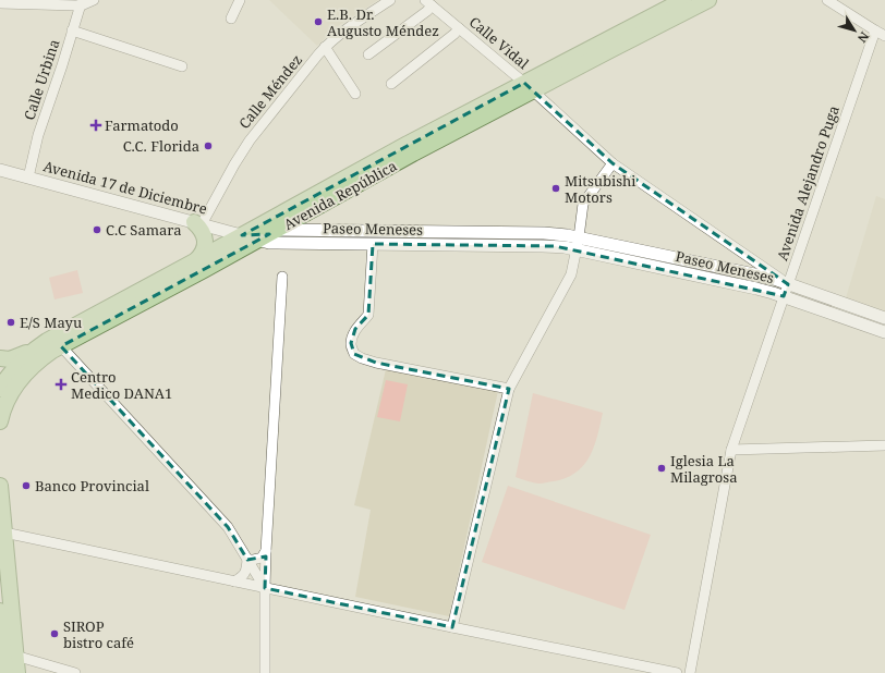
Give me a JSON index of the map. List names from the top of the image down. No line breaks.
{"streets":{"main road":["Avenida República"],"street":["Calle Vidal","Calle Urbina","Calle Méndez","Avenida Alejandro Puga","Avenida 17 de Diciembre","Paseo Meneses"]},"crossings":[["Calle Vidal","Avenida Alejandro Puga"],["Calle Vidal","Avenida República"],["Calle Vidal","Paseo Meneses"],["Calle Urbina","Avenida 17 de Diciembre"],["Calle Méndez","Avenida 17 de Diciembre"],["Avenida Alejandro Puga","Paseo Meneses"],["Avenida 17 de Diciembre","Avenida República"],["Avenida 17 de Diciembre","Paseo Meneses"],["Avenida República","Paseo Meneses"]],"places":{"other":["E.B. Dr. Augusto Méndez","C.C. Florida","Mitsubishi Motors","C.C Samara","E/S Mayu","Iglesia La Milagrosa","Banco Provincial","SIROP bistro café"],"health":["Farmatodo","Centro Medico DANA1"]},"north":"bottom right"}
